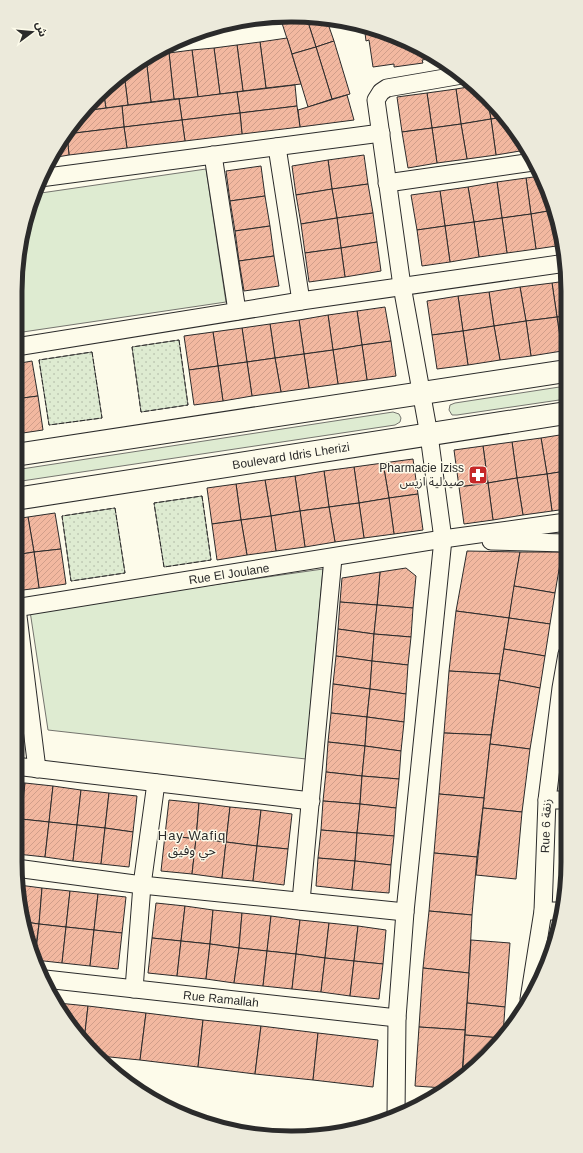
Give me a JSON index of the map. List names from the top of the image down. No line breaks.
{"streets":{"main road":["Boulevard Idris Lherizi"],"street":["Rue El Joulane","Rue 6 زنقة","Rue Ramallah"]},"districts":["Hay Wafiq حي وفيق"],"places":{"pharmacy":["Pharmacie Iziss صيدلية ازيس"]},"north":"right"}
